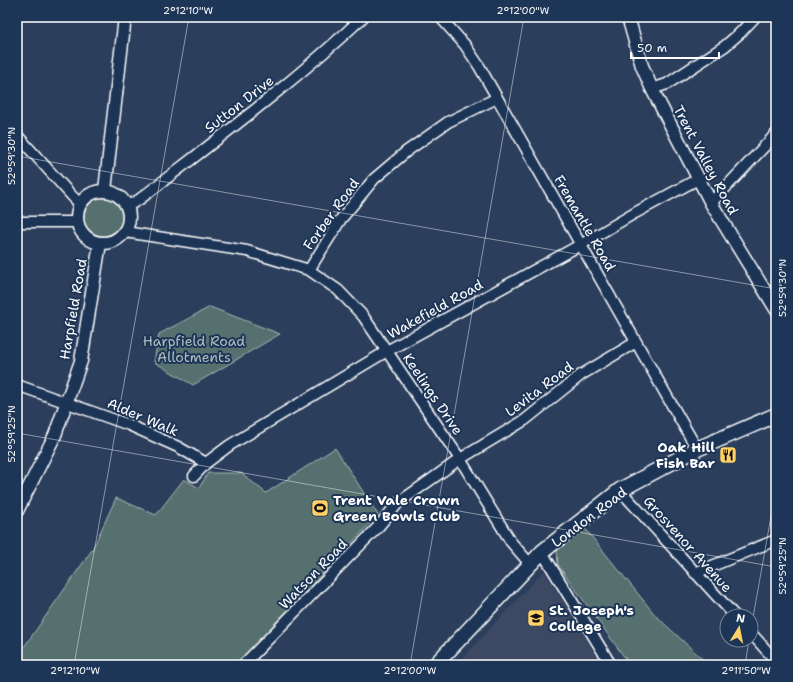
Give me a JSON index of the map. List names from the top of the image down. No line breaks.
{"streets":{"main road":["London Road"],"street":["Sutton Drive","Trent Valley Road","Forber Road","Fremantle Road","Harpfield Road","Wakefield Road","Levita Road","Keelings Drive","Alder Walk","Grosvenor Avenue","Watson Road"]},"crossings":[["Sutton Drive","Harpfield Road"],["Sutton Drive","Keelings Drive"],["Trent Valley Road","Wakefield Road"],["Forber Road","Fremantle Road"],["Forber Road","Keelings Drive"],["Fremantle Road","Wakefield Road"],["Fremantle Road","Levita Road"],["Fremantle Road","London Road"],["Harpfield Road","Keelings Drive"],["Harpfield Road","Alder Walk"],["Wakefield Road","Keelings Drive"],["Wakefield Road","Alder Walk"],["Levita Road","Keelings Drive"],["Levita Road","Watson Road"],["Keelings Drive","London Road"],["Keelings Drive","Watson Road"],["London Road","Grosvenor Avenue"]],"parks":["Harpfield Road Allotments"],"places":{"restaurant":["Oak Hill Fish Bar"],"sports":["Trent Vale Crown Green Bowls Club"],"school or university":["St. Joseph's College"]},"scale_bar":"50 m","north":"top","coordinates":["2°12'10\"W","2°12'00\"W","52°59'30\"N","52°59'25\"N","2°11'50\"W"]}
